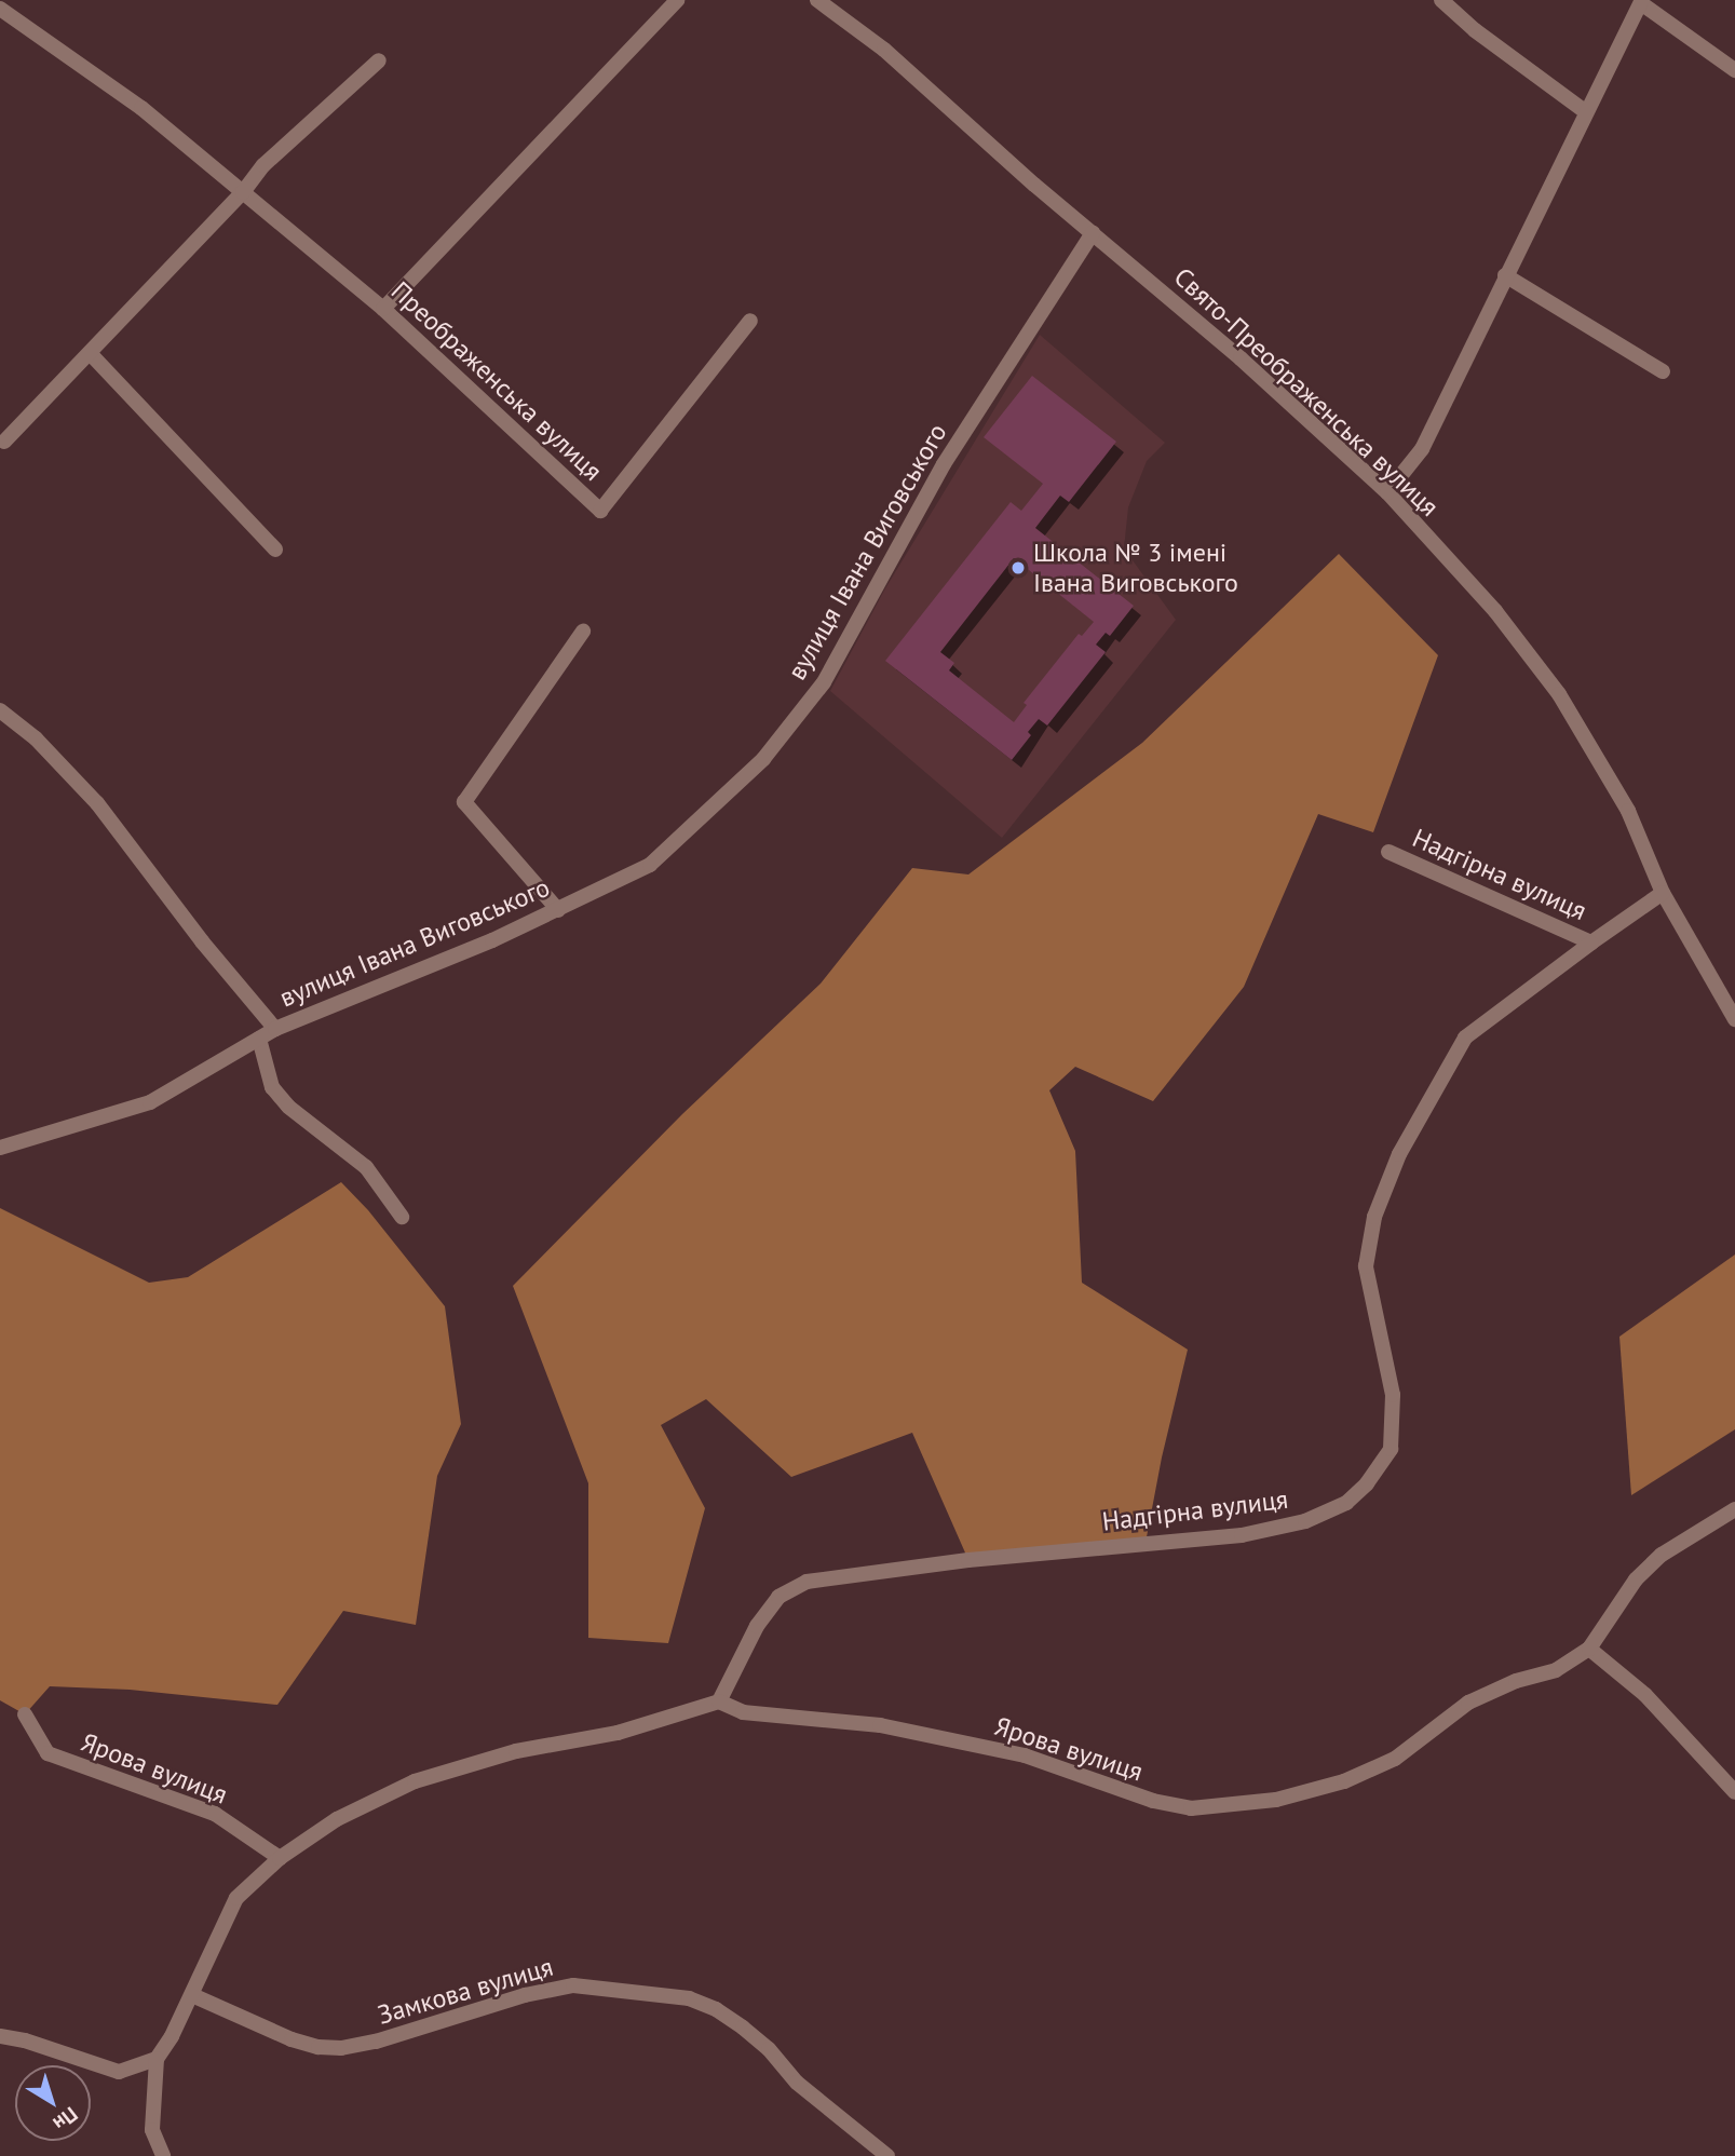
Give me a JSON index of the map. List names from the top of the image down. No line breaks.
{"streets":{"street":["Преображенська вулиця","Свято-Преображенська вулиця","вулиця Івана Виговського","Надгірна вулиця","Ярова вулиця","Замкова вулиця"]},"crossings":[["Свято-Преображенська вулиця","вулиця Івана Виговського"],["Свято-Преображенська вулиця","Надгірна вулиця"],["Надгірна вулиця","Ярова вулиця"]],"places":["Школа № 3 імені Івана Виговського"],"north":"bottom right"}
